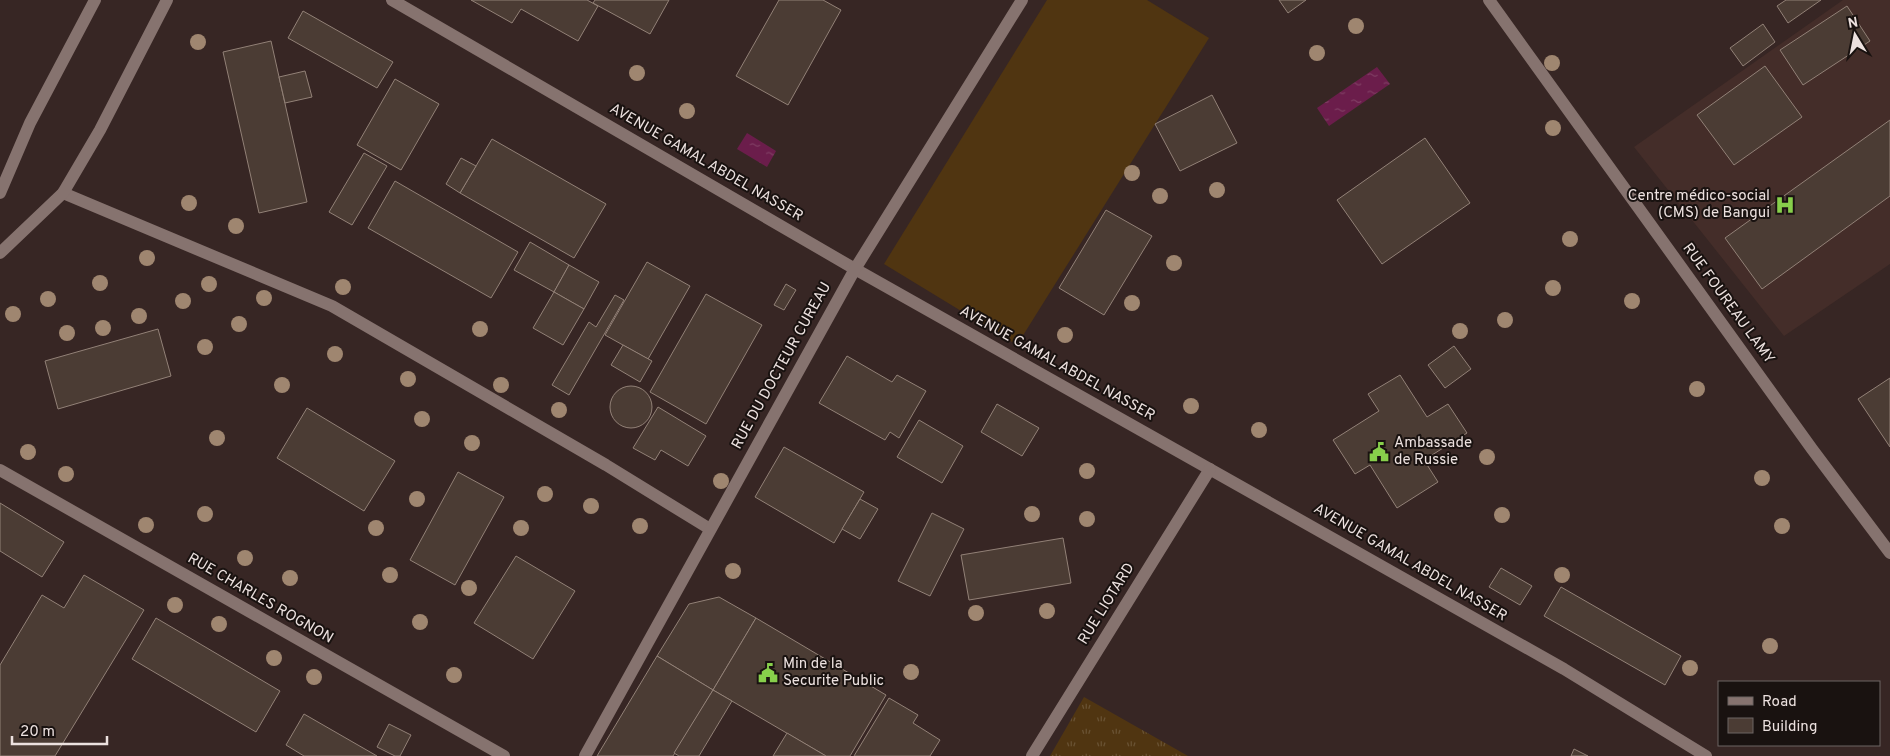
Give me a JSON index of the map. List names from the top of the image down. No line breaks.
{"streets":{"street":["AVENUE GAMAL ABDEL NASSER","RUE FOUREAU LAMY","RUE DU DOCTEUR CUREAU","RUE CHARLES ROGNON","RUE LIOTARD"]},"crossings":[["AVENUE GAMAL ABDEL NASSER","RUE DU DOCTEUR CUREAU"],["AVENUE GAMAL ABDEL NASSER","RUE LIOTARD"]],"places":{"hospital":["Centre médico-social (CMS) de Bangui"],"public building":["Ambassade de Russie","Min de la Securite Public"]},"legend":["Road","Building"],"scale_bar":"20 m","north":"top"}
